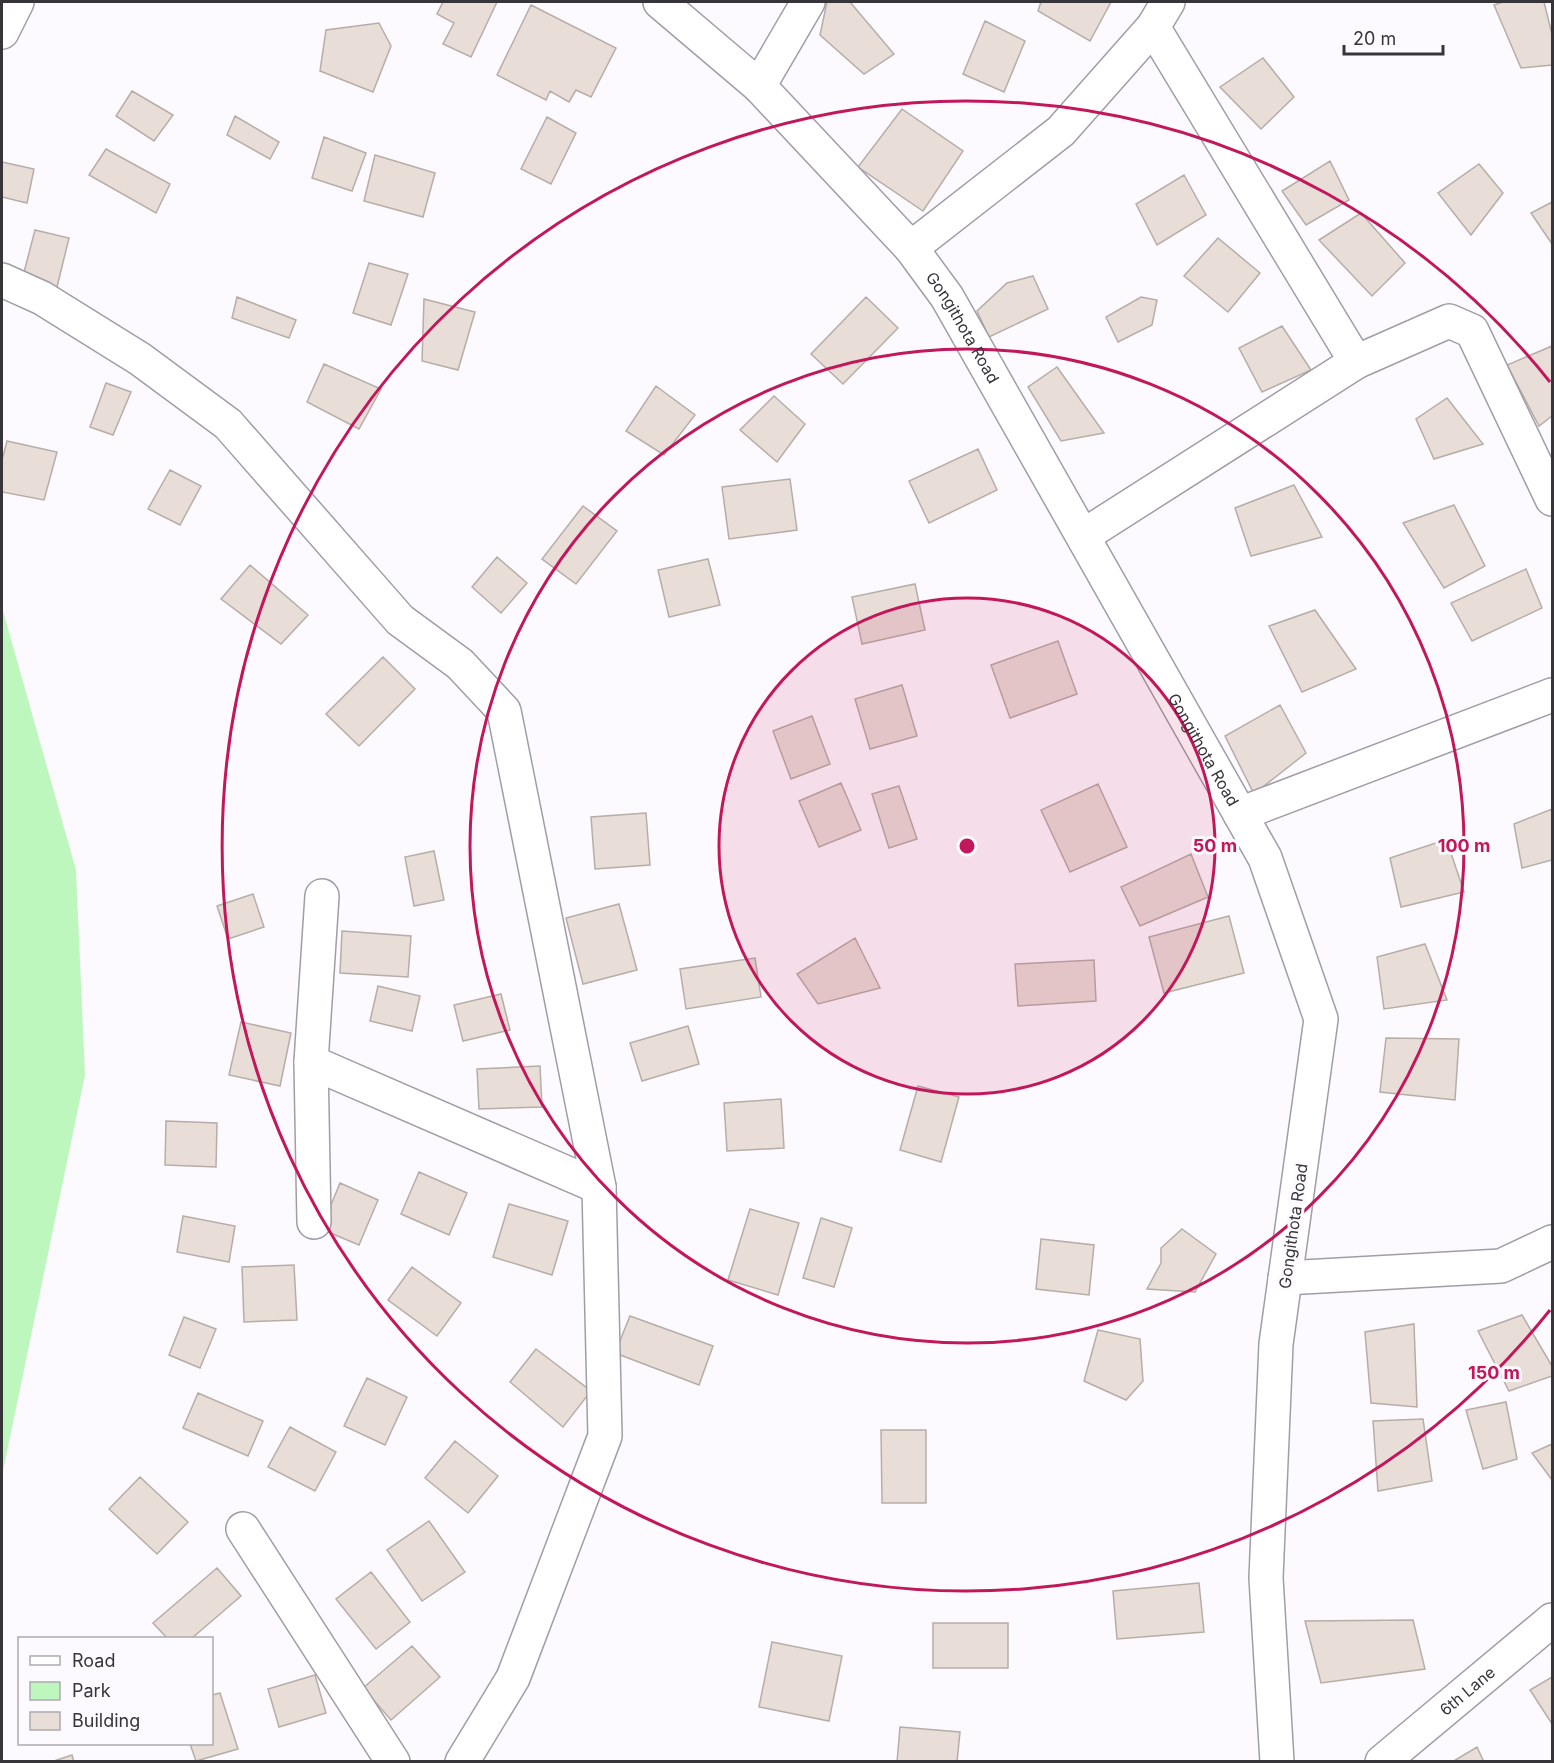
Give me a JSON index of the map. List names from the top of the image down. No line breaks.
{"streets":{"street":["Gongithota Road","6th Lane"]},"legend":["Road","Park","Building"],"scale_bar":"20 m","rings":["50 m","100 m","150 m"]}
